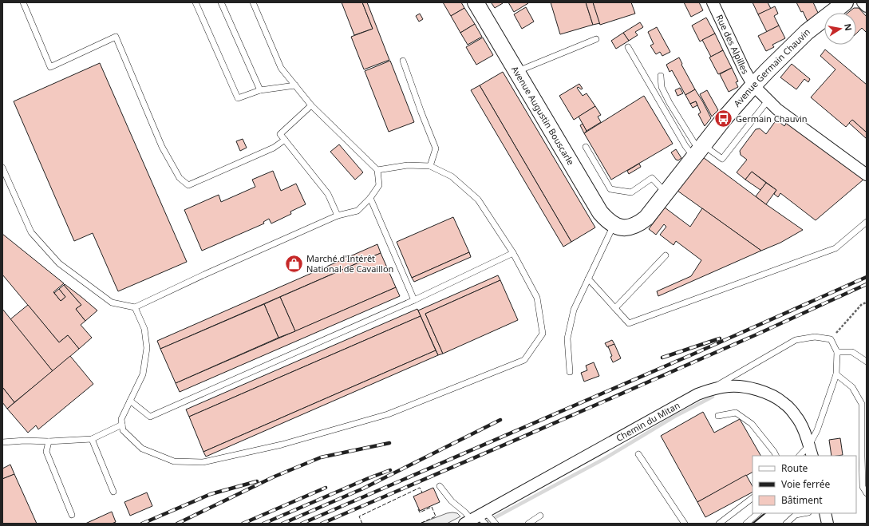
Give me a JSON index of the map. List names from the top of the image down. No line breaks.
{"streets":{"street":["Rue des Alpilles","Avenue Germain Chauvin","Avenue Augustin Bouscarle","Chemin du Mitan"]},"crossings":[["Rue des Alpilles","Avenue Germain Chauvin"],["Avenue Germain Chauvin","Avenue Augustin Bouscarle"]],"places":{"bus stop":["Germain Chauvin"],"shop":["Marché d'Intérêt National de Cavaillon"]},"legend":["Route","Voie ferrée","Bâtiment"],"north":"right"}
